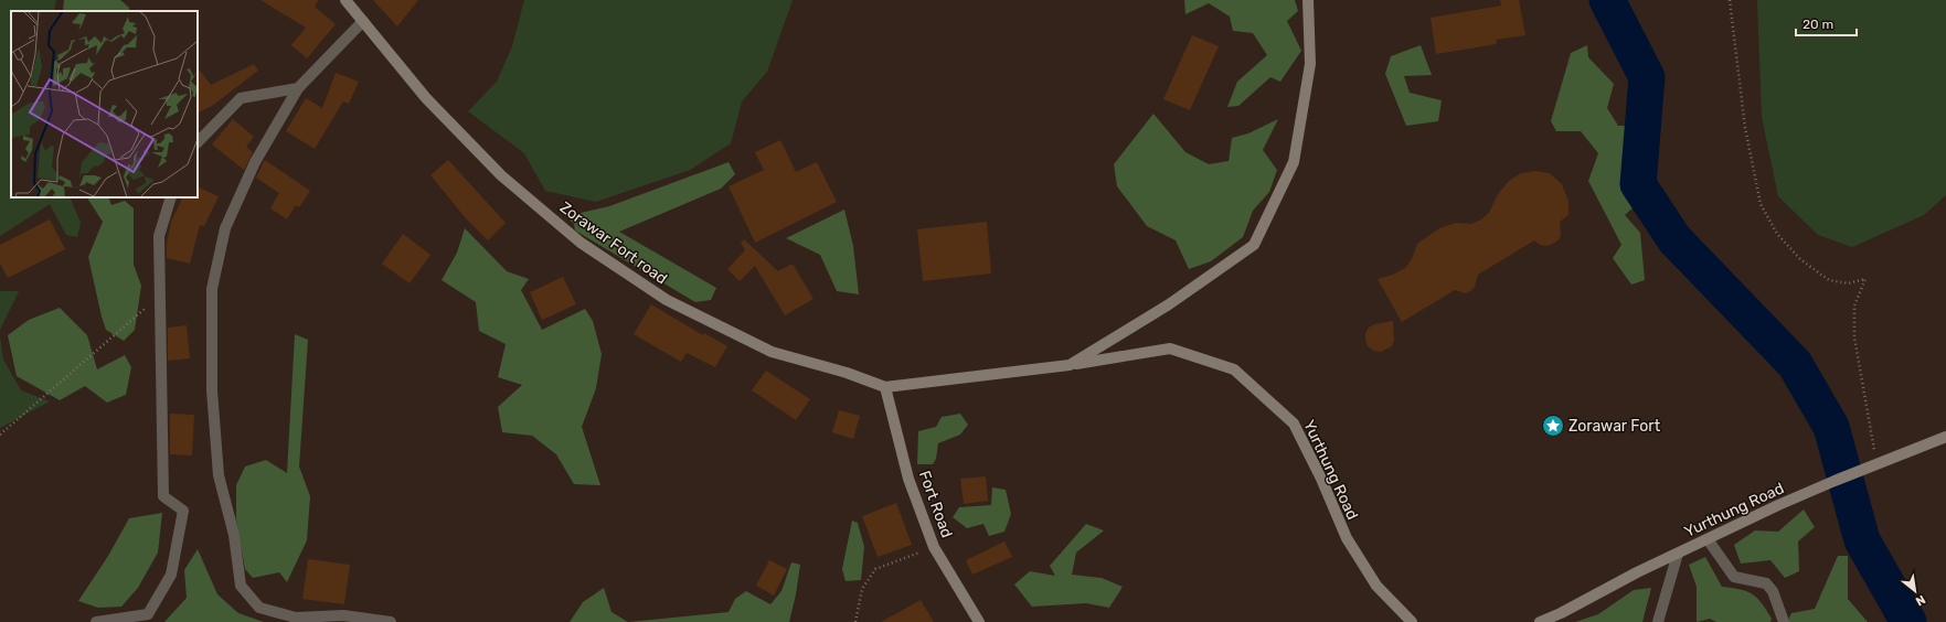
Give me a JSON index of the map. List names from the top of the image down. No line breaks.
{"streets":{"street":["Zorawar Fort road","Yurthung Road","Fort Road"]},"crossings":[["Zorawar Fort road","Yurthung Road"],["Zorawar Fort road","Fort Road"],["Yurthung Road","Fort Road"]],"places":{"place":["Zorawar Fort"]},"scale_bar":"20 m","north":"bottom right"}
